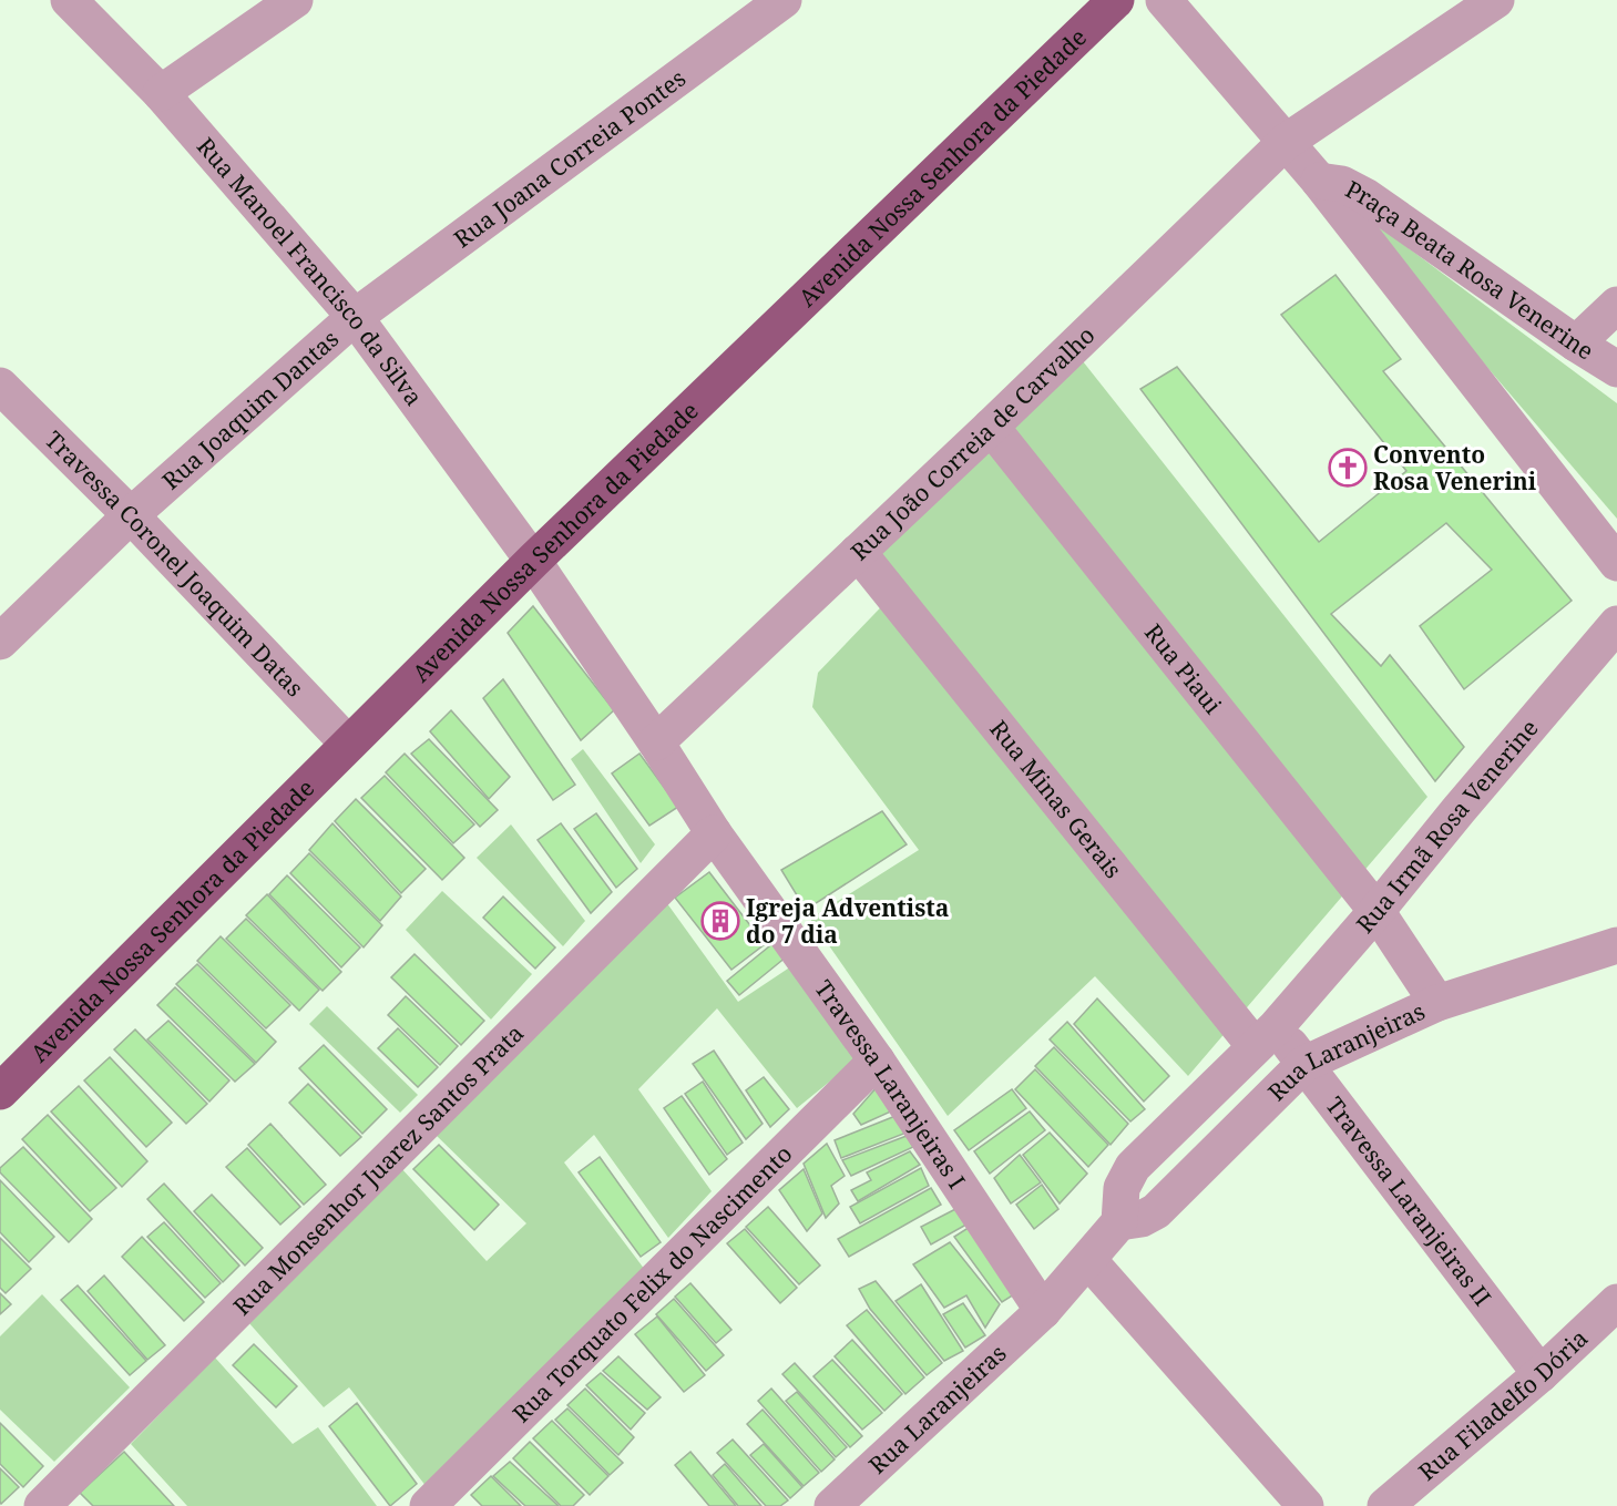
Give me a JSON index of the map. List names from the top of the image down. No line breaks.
{"streets":{"main road":["Avenida Nossa Senhora da Piedade"],"street":["Rua Joana Correia Pontes","Praça Beata Rosa Venerine","Rua Manoel Francisco da Silva","Rua Joaquim Dantas","Rua João Correia de Carvalho","Travessa Coronel Joaquim Datas","Rua Piaui","Rua Minas Gerais","Rua Irmã Rosa Venerine","Rua Laranjeiras","Travessa Laranjeiras I","Rua Monsenhor Juarez Santos Prata","Travessa Laranjeiras II","Rua Torquato Felix do Nascimento","Rua Filadelfo Dória"]},"crossings":[["Rua Joana Correia Pontes","Rua Manoel Francisco da Silva"],["Rua Joana Correia Pontes","Rua Joaquim Dantas"],["Avenida Nossa Senhora da Piedade","Rua Manoel Francisco da Silva"],["Avenida Nossa Senhora da Piedade","Travessa Coronel Joaquim Datas"],["Avenida Nossa Senhora da Piedade","Travessa Laranjeiras I"],["Praça Beata Rosa Venerine","Rua João Correia de Carvalho"],["Rua Manoel Francisco da Silva","Rua Joaquim Dantas"],["Rua Manoel Francisco da Silva","Travessa Laranjeiras I"],["Rua Joaquim Dantas","Travessa Coronel Joaquim Datas"],["Rua João Correia de Carvalho","Rua Piaui"],["Rua João Correia de Carvalho","Rua Minas Gerais"],["Rua João Correia de Carvalho","Travessa Laranjeiras I"],["Rua Piaui","Rua Irmã Rosa Venerine"],["Rua Piaui","Rua Laranjeiras"],["Rua Minas Gerais","Rua Irmã Rosa Venerine"],["Rua Minas Gerais","Travessa Laranjeiras II"],["Rua Irmã Rosa Venerine","Travessa Laranjeiras II"],["Rua Laranjeiras","Travessa Laranjeiras I"],["Rua Laranjeiras","Travessa Laranjeiras II"],["Travessa Laranjeiras I","Rua Monsenhor Juarez Santos Prata"],["Travessa Laranjeiras I","Rua Torquato Felix do Nascimento"],["Travessa Laranjeiras II","Rua Filadelfo Dória"]],"places":{"church":["Convento Rosa Venerini"],"building":["Igreja Adventista do 7 dia"]}}
